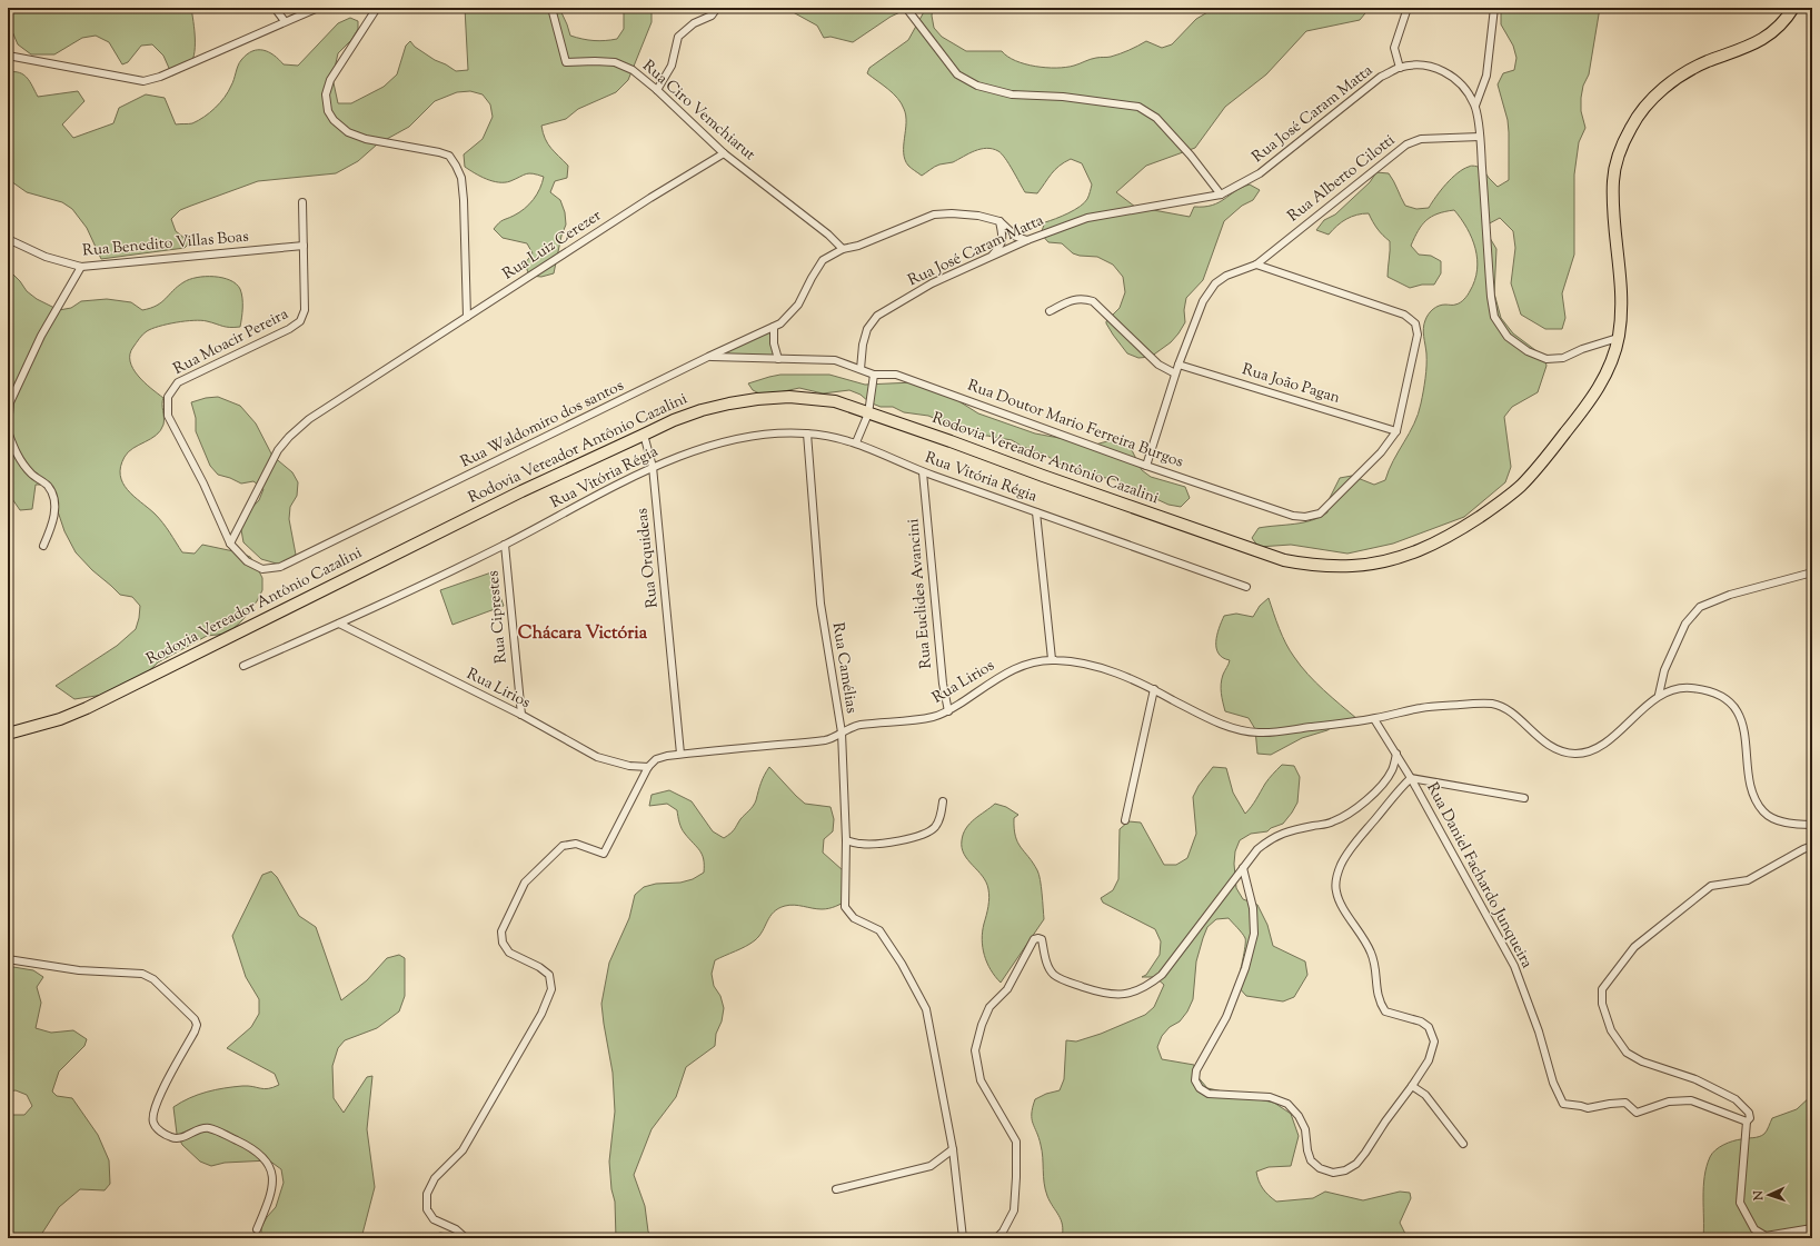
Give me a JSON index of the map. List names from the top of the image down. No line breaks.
{"streets":{"main road":["Rodovia Vereador Antônio Cazalini"],"street":["Rua Ciro Vemchiarut","Rua José Caram Matta","Rua Alberto Cilotti","Rua Benedito Villas Boas","Rua Luiz Cerezer","Rua Moacir Pereira","Rua João Pagan","Rua Waldomiro dos santos","Rua Doutor Mario Ferreira Burgos","Rua Vitória Régia","Rua Orquideas","Rua Euclides Avancini","Rua Ciprestes","Rua Camélias","Rua Lirios","Rua Daniel Fachardo Junqueira"]},"crossings":[["Rua Ciro Vemchiarut","Rua Luiz Cerezer"],["Rua Ciro Vemchiarut","Rua Waldomiro dos santos"],["Rua José Caram Matta","Rua Alberto Cilotti"],["Rua José Caram Matta","Rua Doutor Mario Ferreira Burgos"],["Rua José Caram Matta","Rodovia Vereador Antônio Cazalini"],["Rua Alberto Cilotti","Rua João Pagan"],["Rua Alberto Cilotti","Rua Doutor Mario Ferreira Burgos"],["Rua Benedito Villas Boas","Rua Moacir Pereira"],["Rua Luiz Cerezer","Rua Moacir Pereira"],["Rua Luiz Cerezer","Rua Waldomiro dos santos"],["Rua Moacir Pereira","Rua Waldomiro dos santos"],["Rua João Pagan","Rua Doutor Mario Ferreira Burgos"],["Rua Waldomiro dos santos","Rua Doutor Mario Ferreira Burgos"],["Rodovia Vereador Antônio Cazalini","Rua Orquideas"],["Rua Vitória Régia","Rua Orquideas"],["Rua Vitória Régia","Rua Euclides Avancini"],["Rua Vitória Régia","Rua Ciprestes"],["Rua Vitória Régia","Rua Camélias"],["Rua Vitória Régia","Rua Lirios"],["Rua Orquideas","Rua Lirios"],["Rua Euclides Avancini","Rua Lirios"],["Rua Ciprestes","Rua Lirios"],["Rua Camélias","Rua Lirios"],["Rua Lirios","Rua Daniel Fachardo Junqueira"]],"districts":["Chácara Victória"],"north":"left"}
